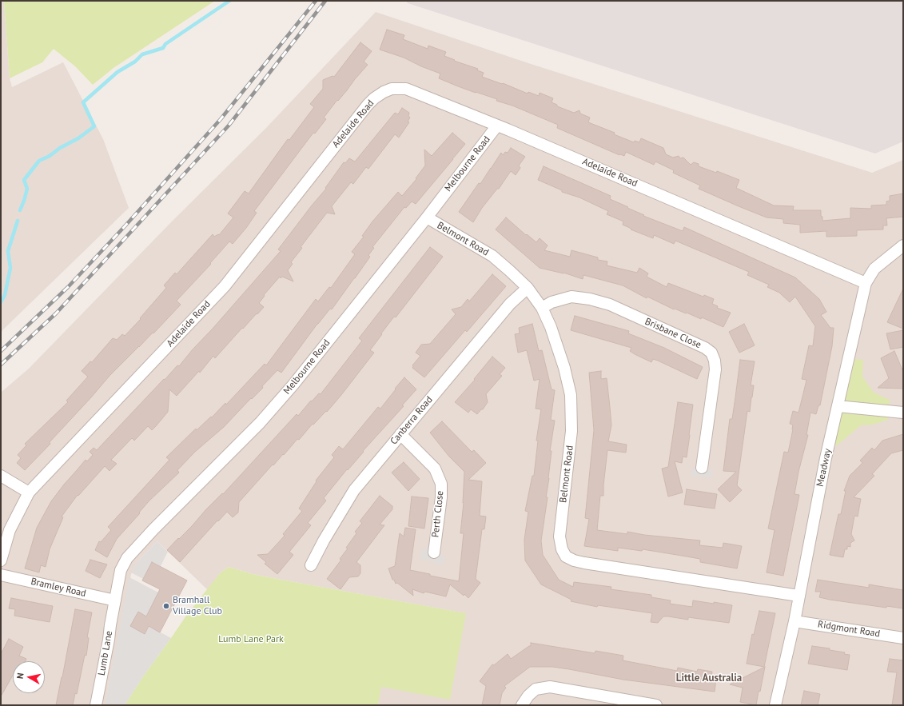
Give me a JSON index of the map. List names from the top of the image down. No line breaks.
{"streets":{"street":["Adelaide Road","Melbourne Road","Belmont Road","Brisbane Close","Canberra Road","Meadway","Perth Close","Bramley Road","Ridgmont Road","Lumb Lane"]},"crossings":[["Adelaide Road","Melbourne Road"],["Adelaide Road","Meadway"],["Melbourne Road","Belmont Road"],["Melbourne Road","Bramley Road"],["Melbourne Road","Lumb Lane"],["Belmont Road","Brisbane Close"],["Belmont Road","Canberra Road"],["Belmont Road","Meadway"],["Canberra Road","Perth Close"],["Meadway","Ridgmont Road"],["Bramley Road","Lumb Lane"]],"districts":["Little Australia"],"parks":["Lumb Lane Park"],"places":["Bramhall Village Club"],"north":"left"}
